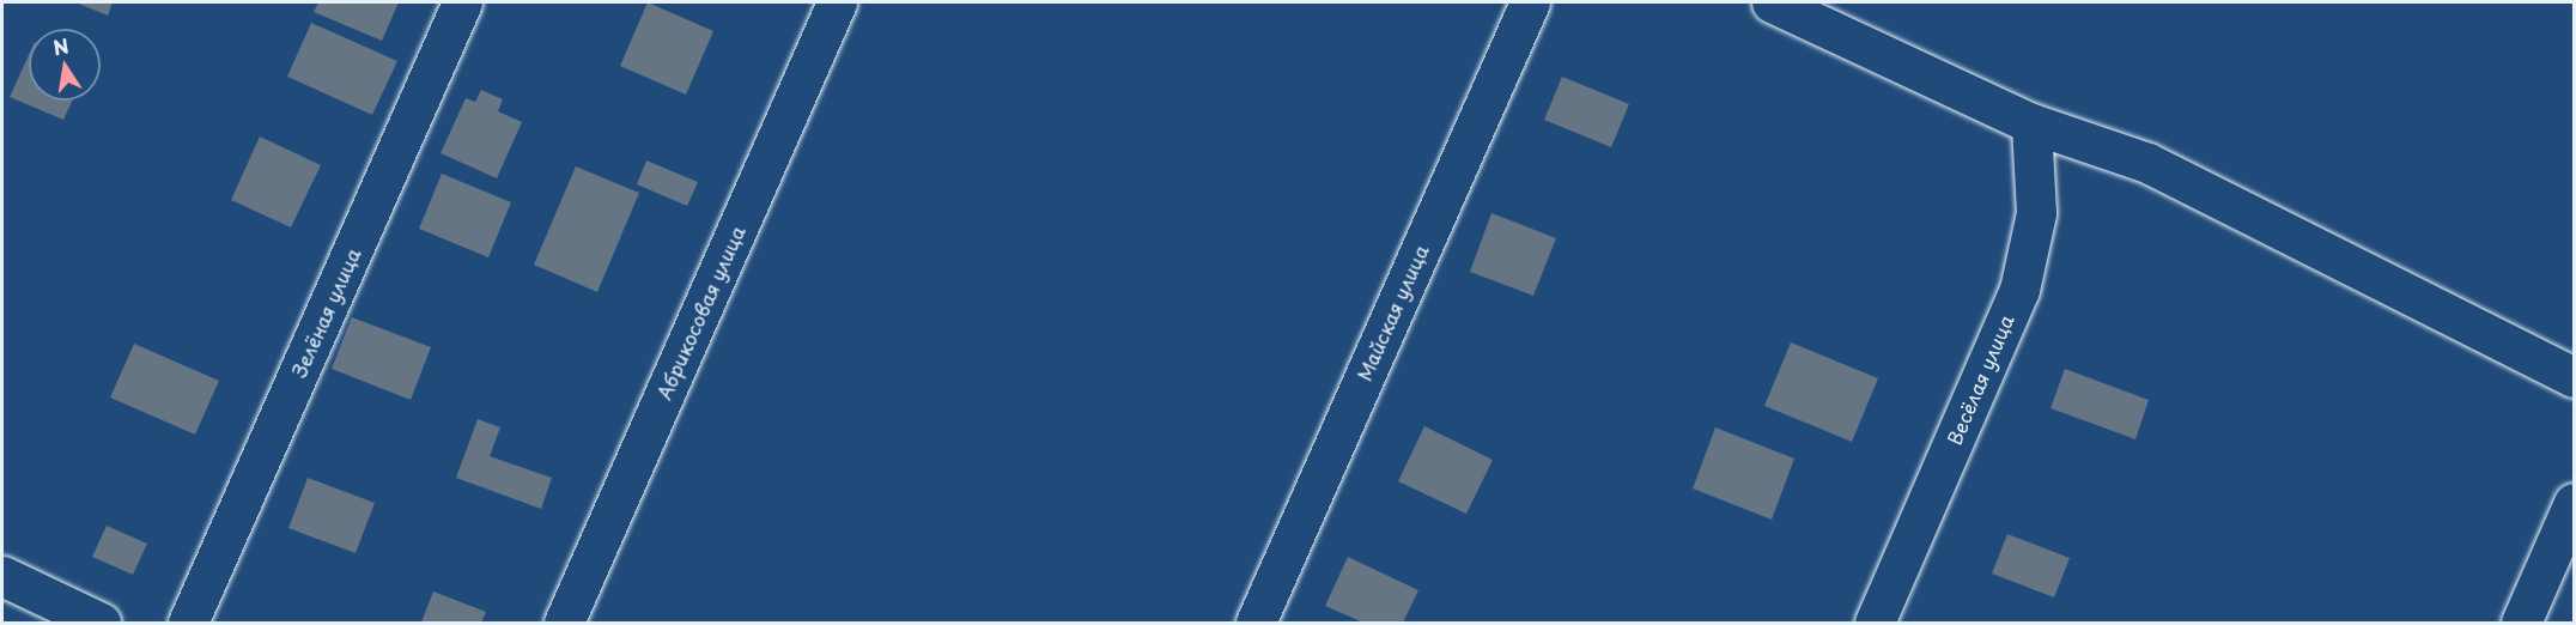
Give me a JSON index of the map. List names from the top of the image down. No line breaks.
{"streets":{"street":["Зелёная улица","Абрикосовая улица","Майская улица","Весёлая улица"]},"north":"top"}
